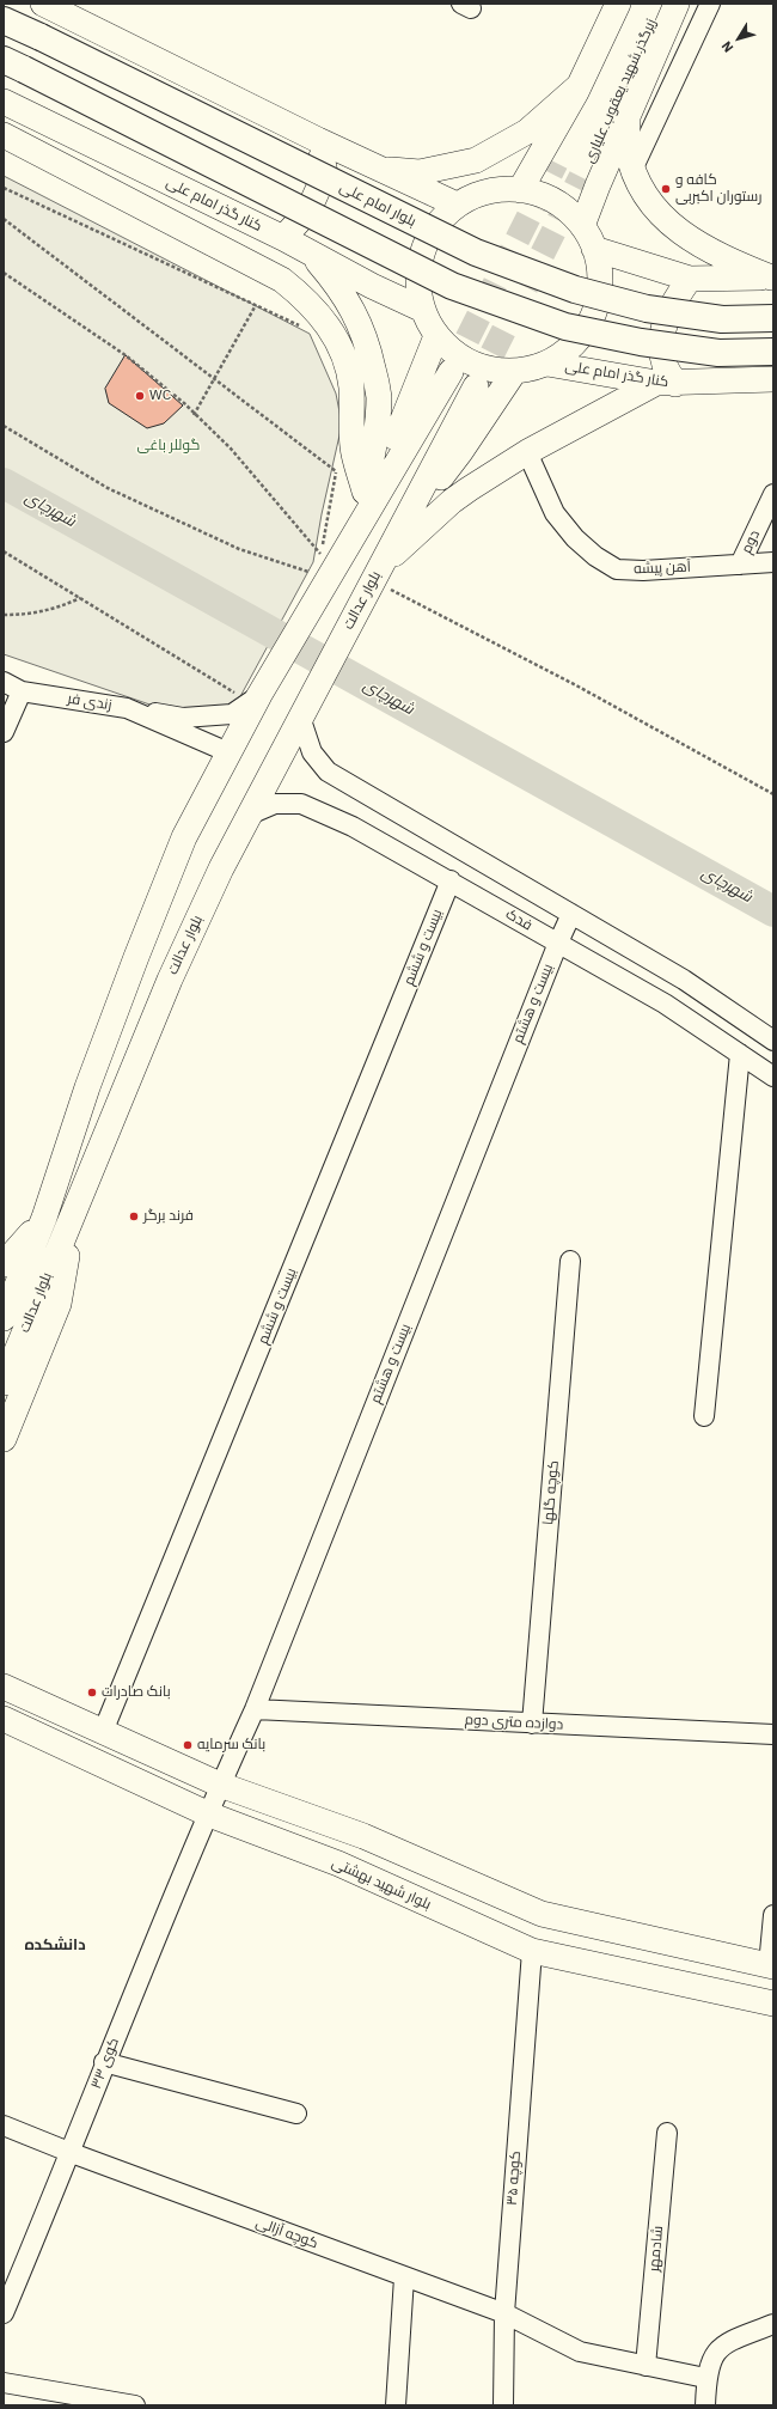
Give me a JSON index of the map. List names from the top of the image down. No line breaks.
{"streets":{"highway":["بلوار امام علی"],"main road":["زیرگذر شهید یعقوب علیاری","کنار گذر امام علی","بلوار عدالت","بلوار شهید بهشتی"],"street":["دوم","آهن پیشه","زندی فر","فدک","بیست و ششم","بیست و هشتم","کوچه گلها","دوازده متری دوم","کوی ۳۳","کوچه ۳۵","کوچه آزالی","شادمهر"]},"crossings":[["دوم","آهن پیشه"],["بلوار عدالت","زندی فر"],["بلوار عدالت","فدک"],["فدک","بیست و ششم"],["فدک","بیست و هشتم"],["بیست و هشتم","دوازده متری دوم"],["بیست و هشتم","کوی ۳۳"],["کوچه گلها","دوازده متری دوم"],["بلوار شهید بهشتی","کوی ۳۳"],["بلوار شهید بهشتی","کوچه ۳۵"],["کوی ۳۳","کوچه آزالی"],["کوچه ۳۵","کوچه آزالی"],["کوچه آزالی","شادمهر"]],"districts":["دانشکده"],"water":["شهرچای"],"parks":["گوللر باغی"],"places":["کافه و رستوران اکبربی","WC","فرند برگر","بانک صادرات","بانک سرمایه"],"north":"bottom left"}
